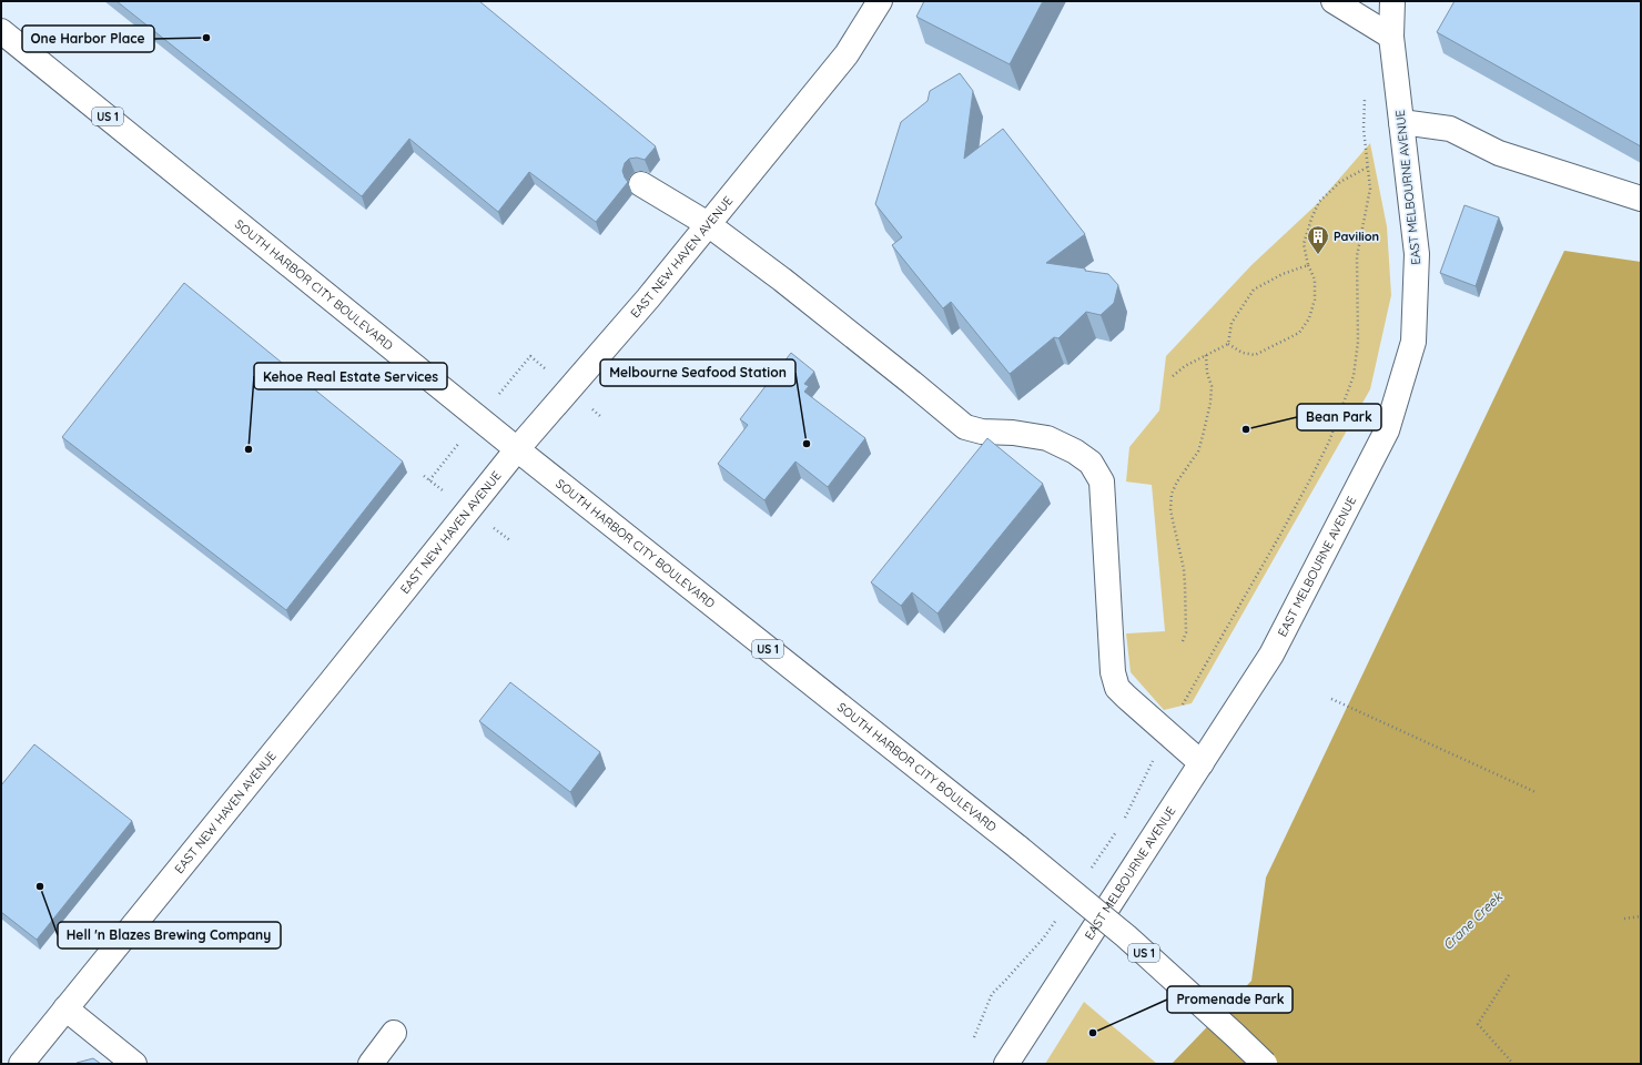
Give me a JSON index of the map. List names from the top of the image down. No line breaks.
{"streets":{"street":["US 1","EAST MELBOURNE AVENUE","EAST NEW HAVEN AVENUE","SOUTH HARBOR CITY BOULEVARD"]},"crossings":[["EAST NEW HAVEN AVENUE","SOUTH HARBOR CITY BOULEVARD"]],"water":["Crane Creek"],"places":{"other":["One Harbor Place","Bean Park","Melbourne Seafood Station","Kehoe Real Estate Services","Hell 'n Blazes Brewing Company","Promenade Park"],"building":["Pavilion"]}}
